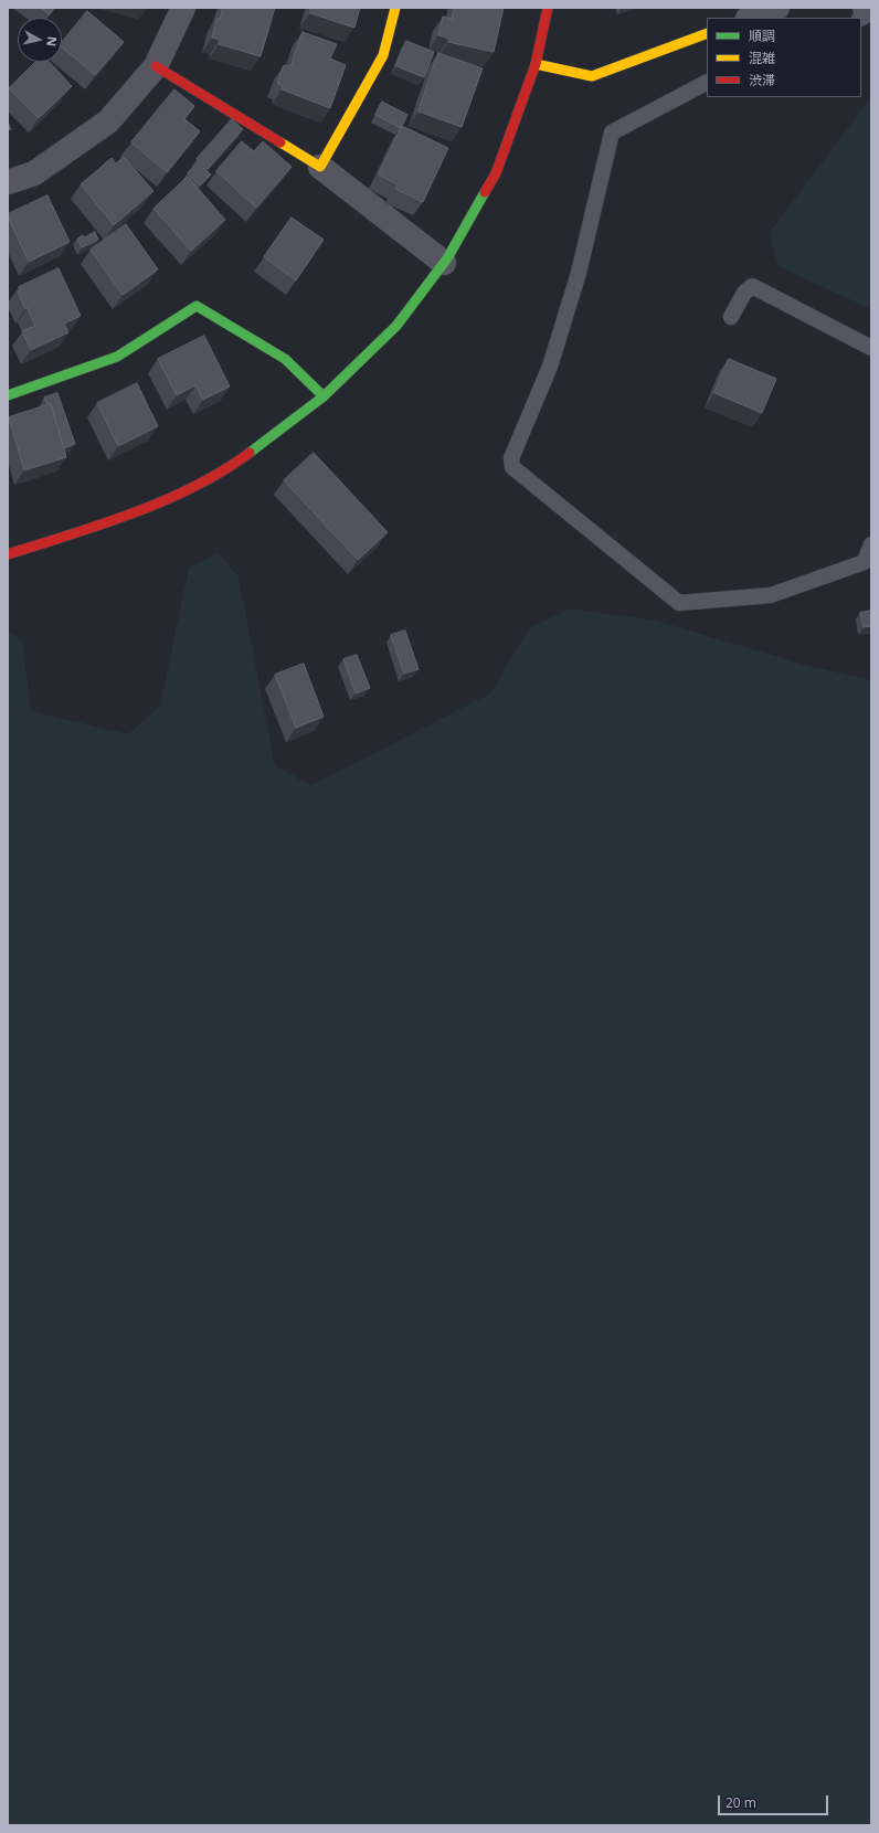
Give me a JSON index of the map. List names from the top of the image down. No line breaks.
{"legend":["順調","混雑","渋滞"],"scale_bar":"20 m","north":"right"}
